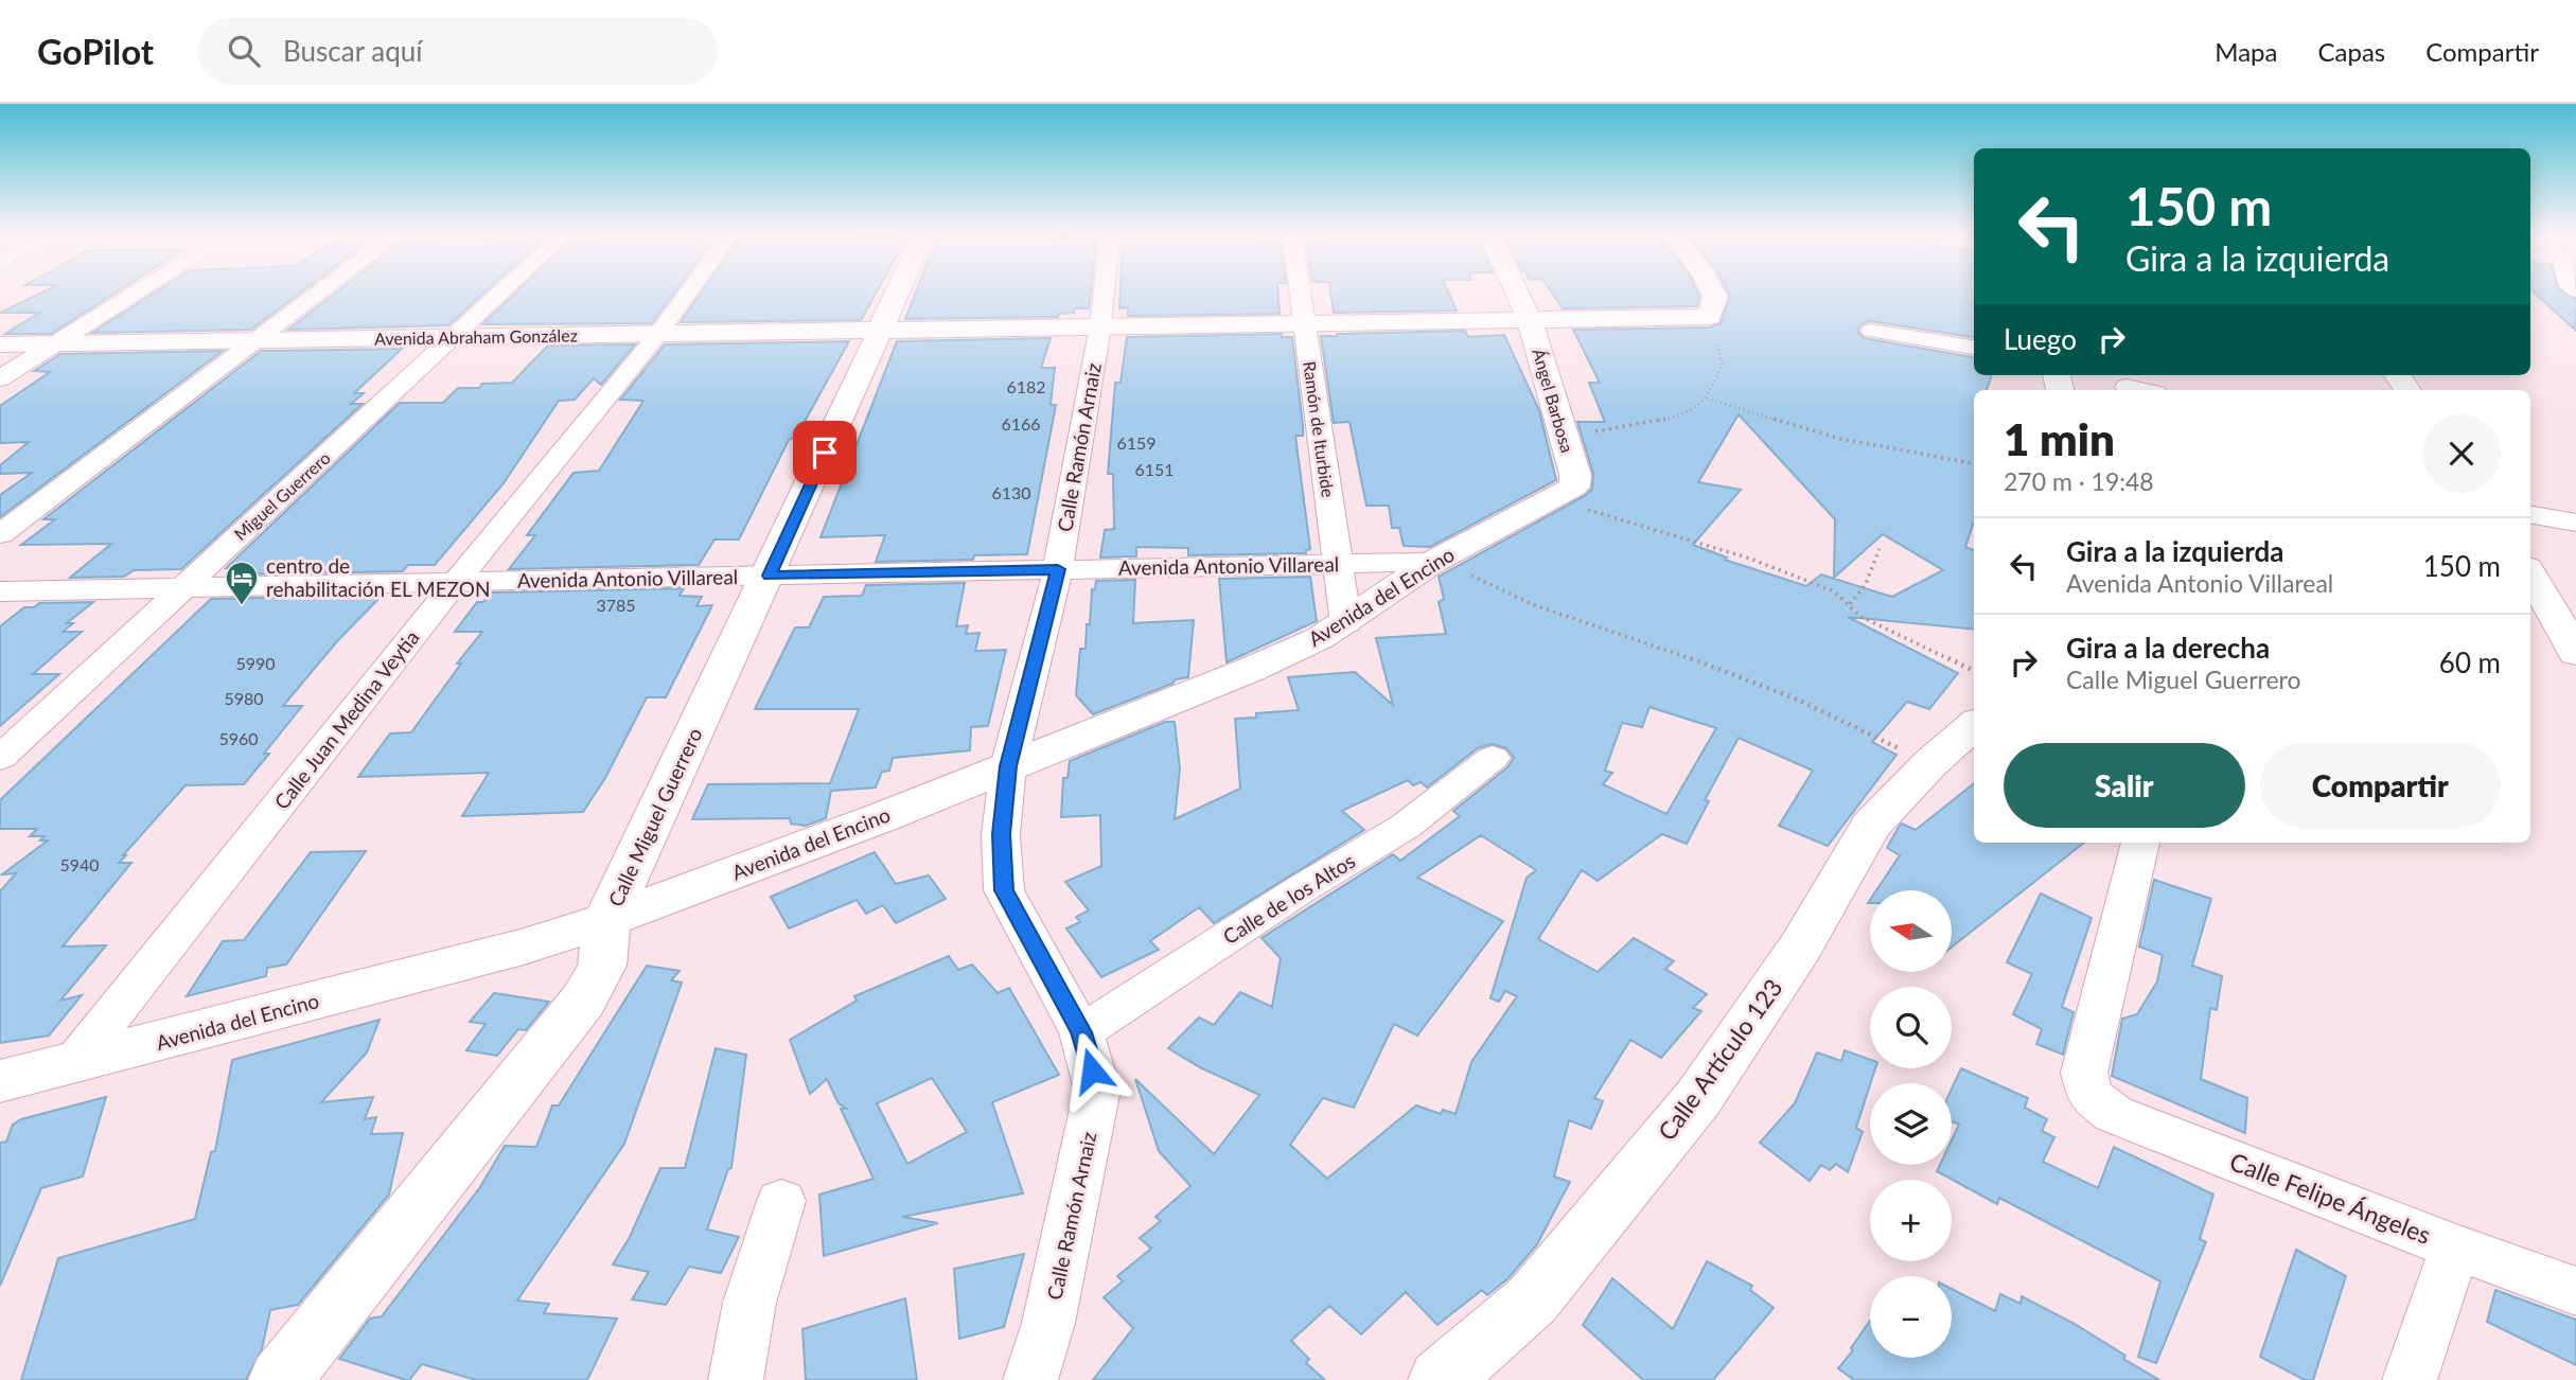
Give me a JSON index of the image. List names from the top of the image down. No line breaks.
{"streets":{"main road":["Avenida Abraham González","Ángel Barbosa","Avenida del Encino","Calle Miguel Guerrero","Calle Artículo 123"],"street":["Ramón de Iturbide","Calle Ramón Arnaiz","Miguel Guerrero","Avenida Antonio Villareal","Calle Juan Medina Veytia","Calle de los Altos","Calle Felipe Ángeles"]},"crossings":[["Avenida Abraham González","Ángel Barbosa"],["Avenida Abraham González","Ramón de Iturbide"],["Avenida Abraham González","Calle Ramón Arnaiz"],["Avenida Abraham González","Miguel Guerrero"],["Avenida Abraham González","Calle Juan Medina Veytia"],["Avenida Abraham González","Calle Miguel Guerrero"],["Ángel Barbosa","Avenida del Encino"],["Ramón de Iturbide","Avenida Antonio Villareal"],["Ramón de Iturbide","Avenida del Encino"],["Calle Ramón Arnaiz","Avenida Antonio Villareal"],["Calle Ramón Arnaiz","Avenida del Encino"],["Calle Ramón Arnaiz","Calle de los Altos"],["Miguel Guerrero","Avenida Antonio Villareal"],["Avenida Antonio Villareal","Avenida del Encino"],["Avenida Antonio Villareal","Calle Juan Medina Veytia"],["Avenida Antonio Villareal","Calle Miguel Guerrero"],["Avenida del Encino","Calle Juan Medina Veytia"],["Avenida del Encino","Calle Miguel Guerrero"]],"places":{"hotel":["centro de rehabilitación EL MEZON"]},"house_numbers":["6182","6166","6159","6151","6130","3785","5990","5980","5960","5940"],"north":"left","page":{"header":"GoPilot","search":"Buscar aquí","nav":["Mapa","Capas","Compartir"],"turn":["150 m","Gira a la izquierda"],"then":"Luego","heading":["1 min","270 m · 19:48"],"list":[{"name":"Gira a la izquierda","note":"Avenida Antonio Villareal","value":"150 m"},{"name":"Gira a la derecha","note":"Calle Miguel Guerrero","value":"60 m"}],"buttons":["Salir","Compartir"],"map_buttons":["+","−"]}}
